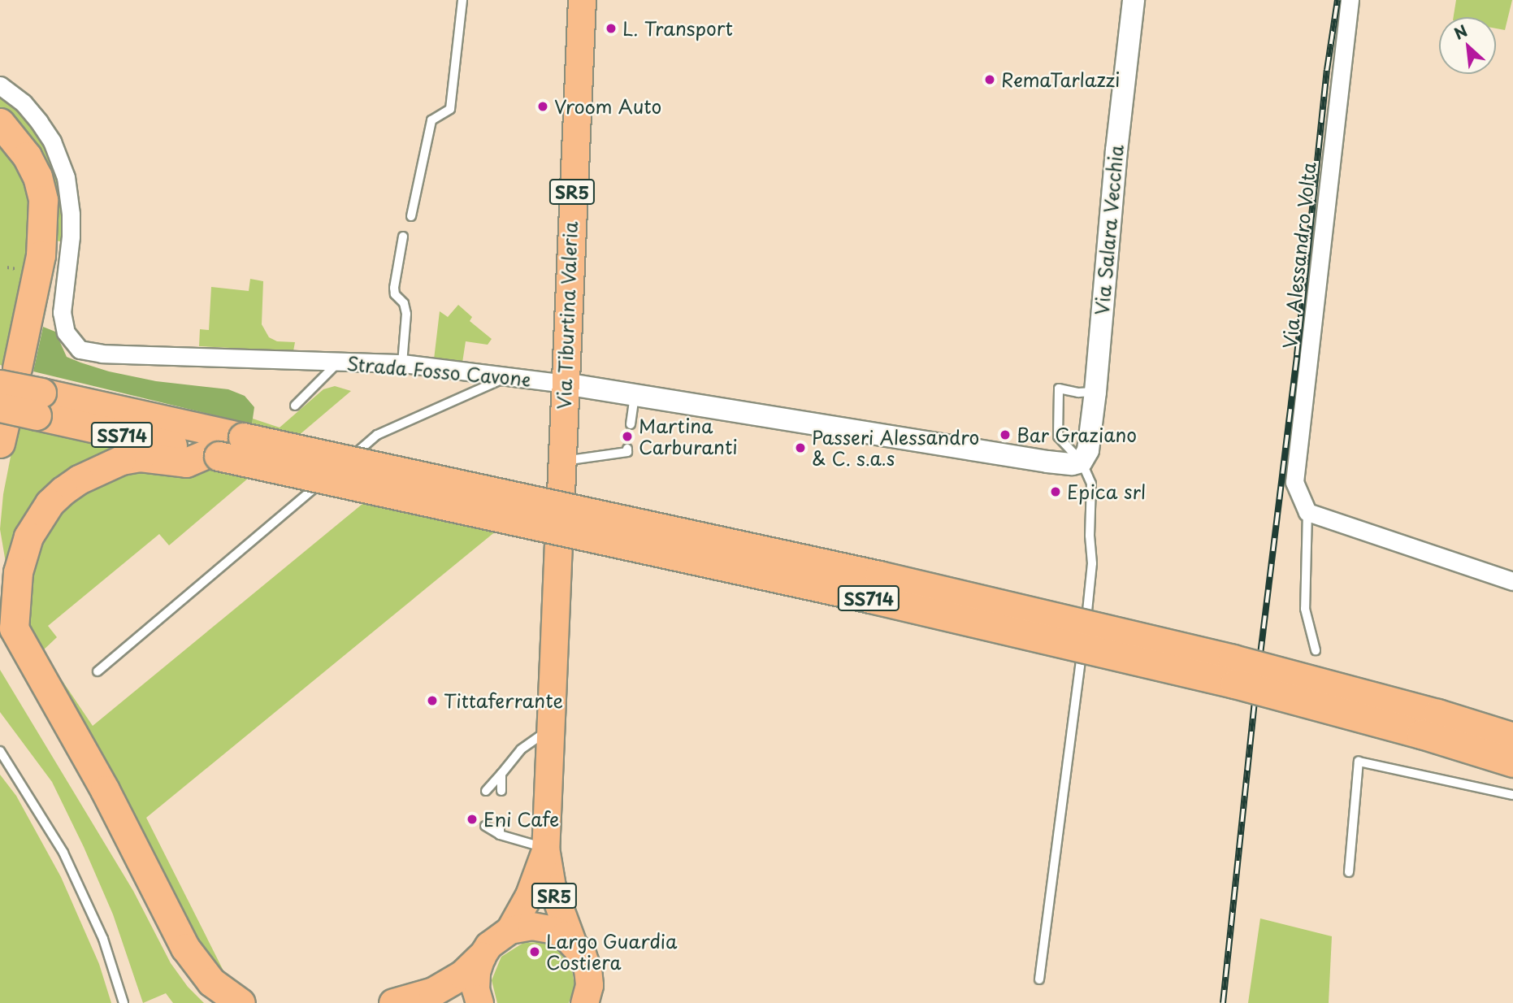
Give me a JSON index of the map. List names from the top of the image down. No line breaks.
{"streets":{"highway":["SS714"],"main road":["SR5","Via Tiburtina Valeria"],"street":["Via Salara Vecchia","Via Alessandro Volta","Strada Fosso Cavone"]},"crossings":[["Via Salara Vecchia","Strada Fosso Cavone"],["Via Tiburtina Valeria","Strada Fosso Cavone"]],"places":["L. Transport","RemaTarlazzi","Vroom Auto","Bar Graziano","Martina Carburanti","Passeri Alessandro & C. s.a.s","Epica srl","Tittaferrante","Eni Cafe","Largo Guardia Costiera"],"north":"top left"}
